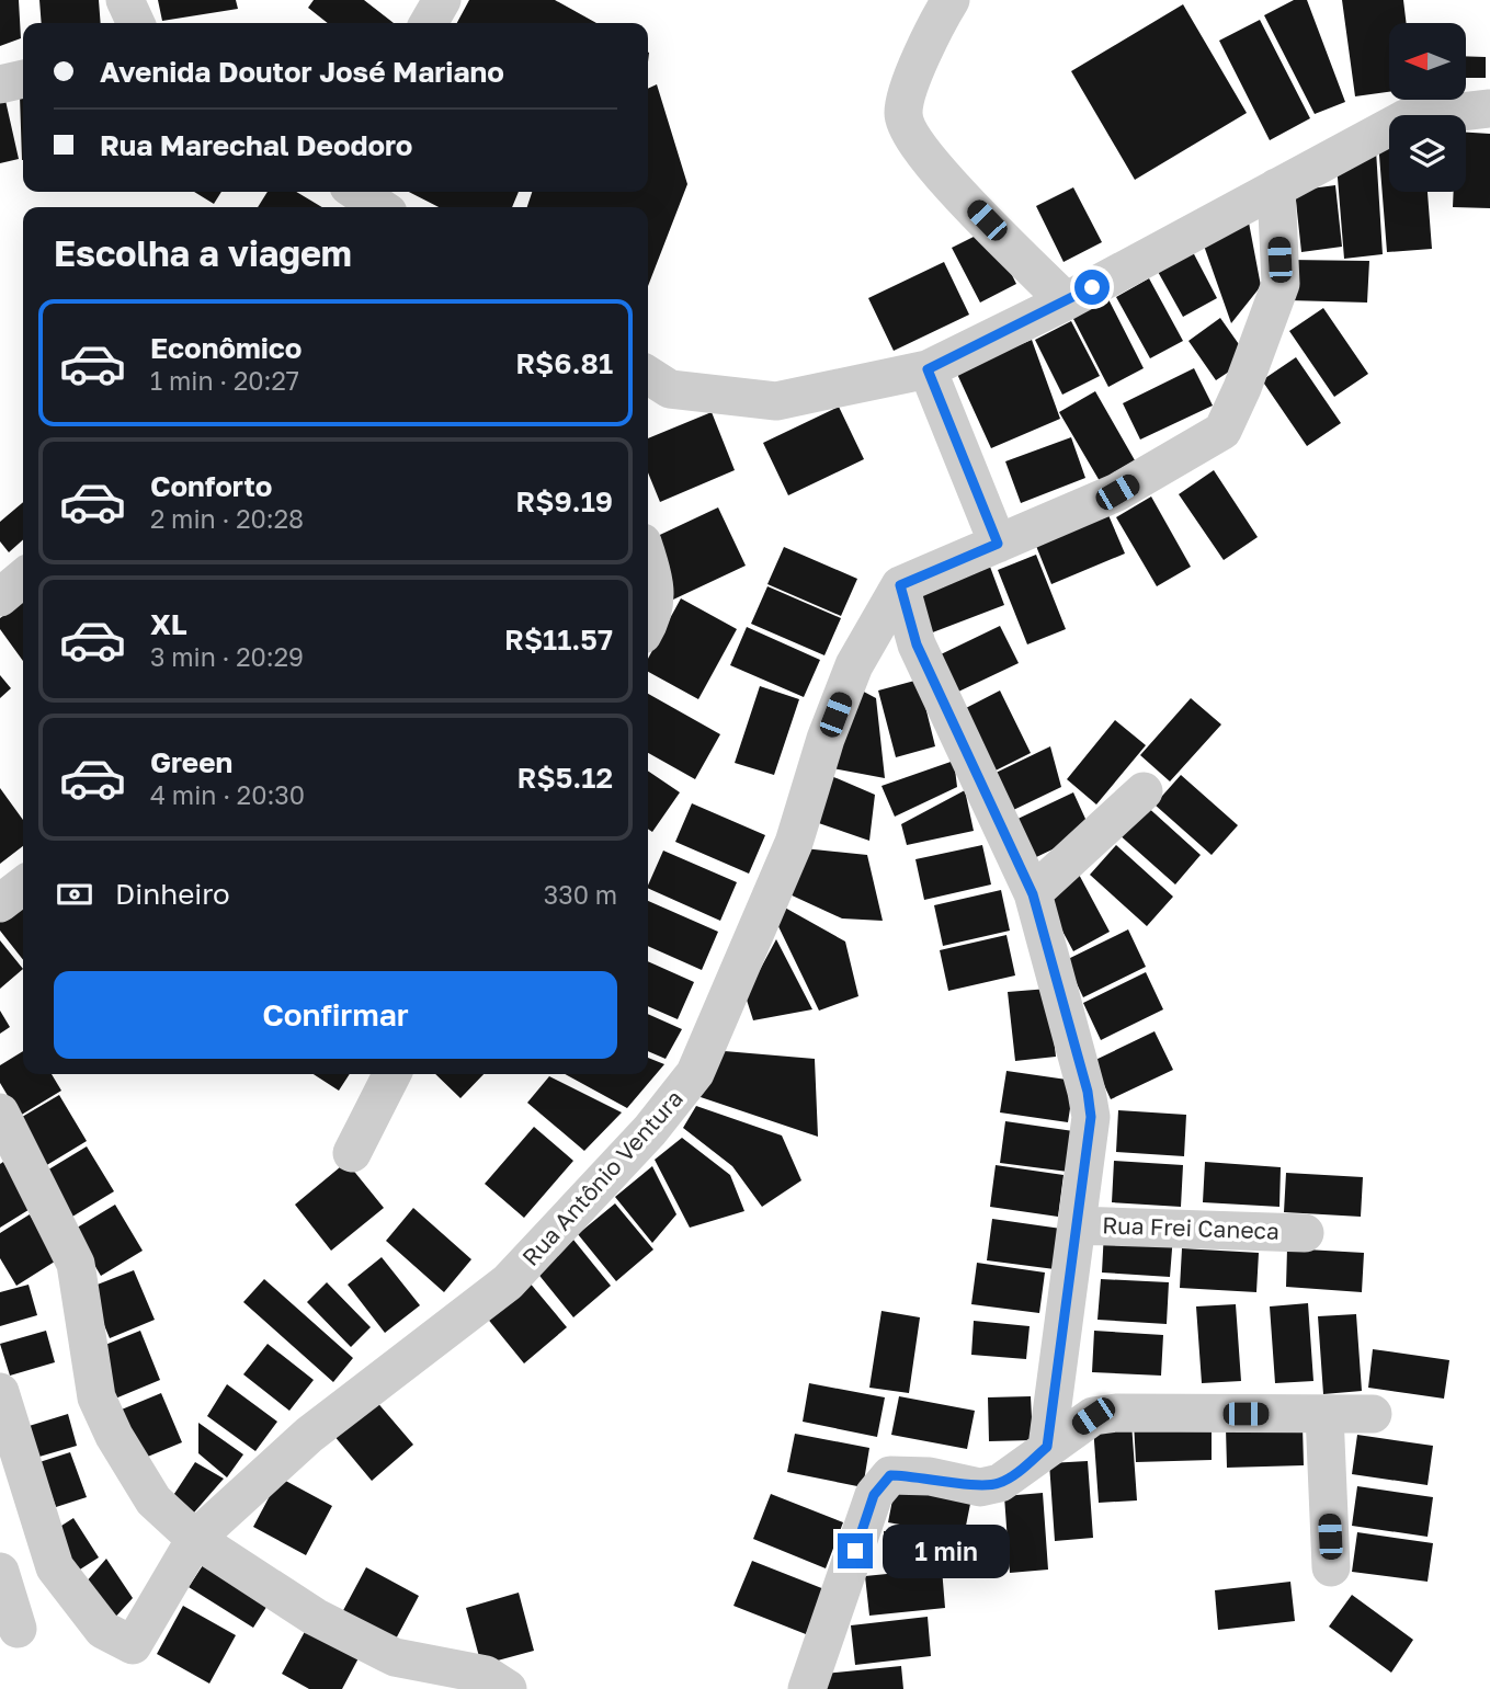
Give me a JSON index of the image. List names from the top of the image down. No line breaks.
{"streets":{"street":["Rua Antônio Ventura","Rua Frei Caneca"]},"north":"left","page":{"banner":["Avenida Doutor José Mariano","Rua Marechal Deodoro"],"heading":"Escolha a viagem","list":[{"name":"Econômico","note":"1 min · 20:27","value":"R$6.81"},{"name":"Conforto","note":"2 min · 20:28","value":"R$9.19"},{"name":"XL","note":"3 min · 20:29","value":"R$11.57"},{"name":"Green","note":"4 min · 20:30","value":"R$5.12"}],"pay":["Dinheiro","330 m"],"buttons":"Confirmar","bubble":"1 min"}}
